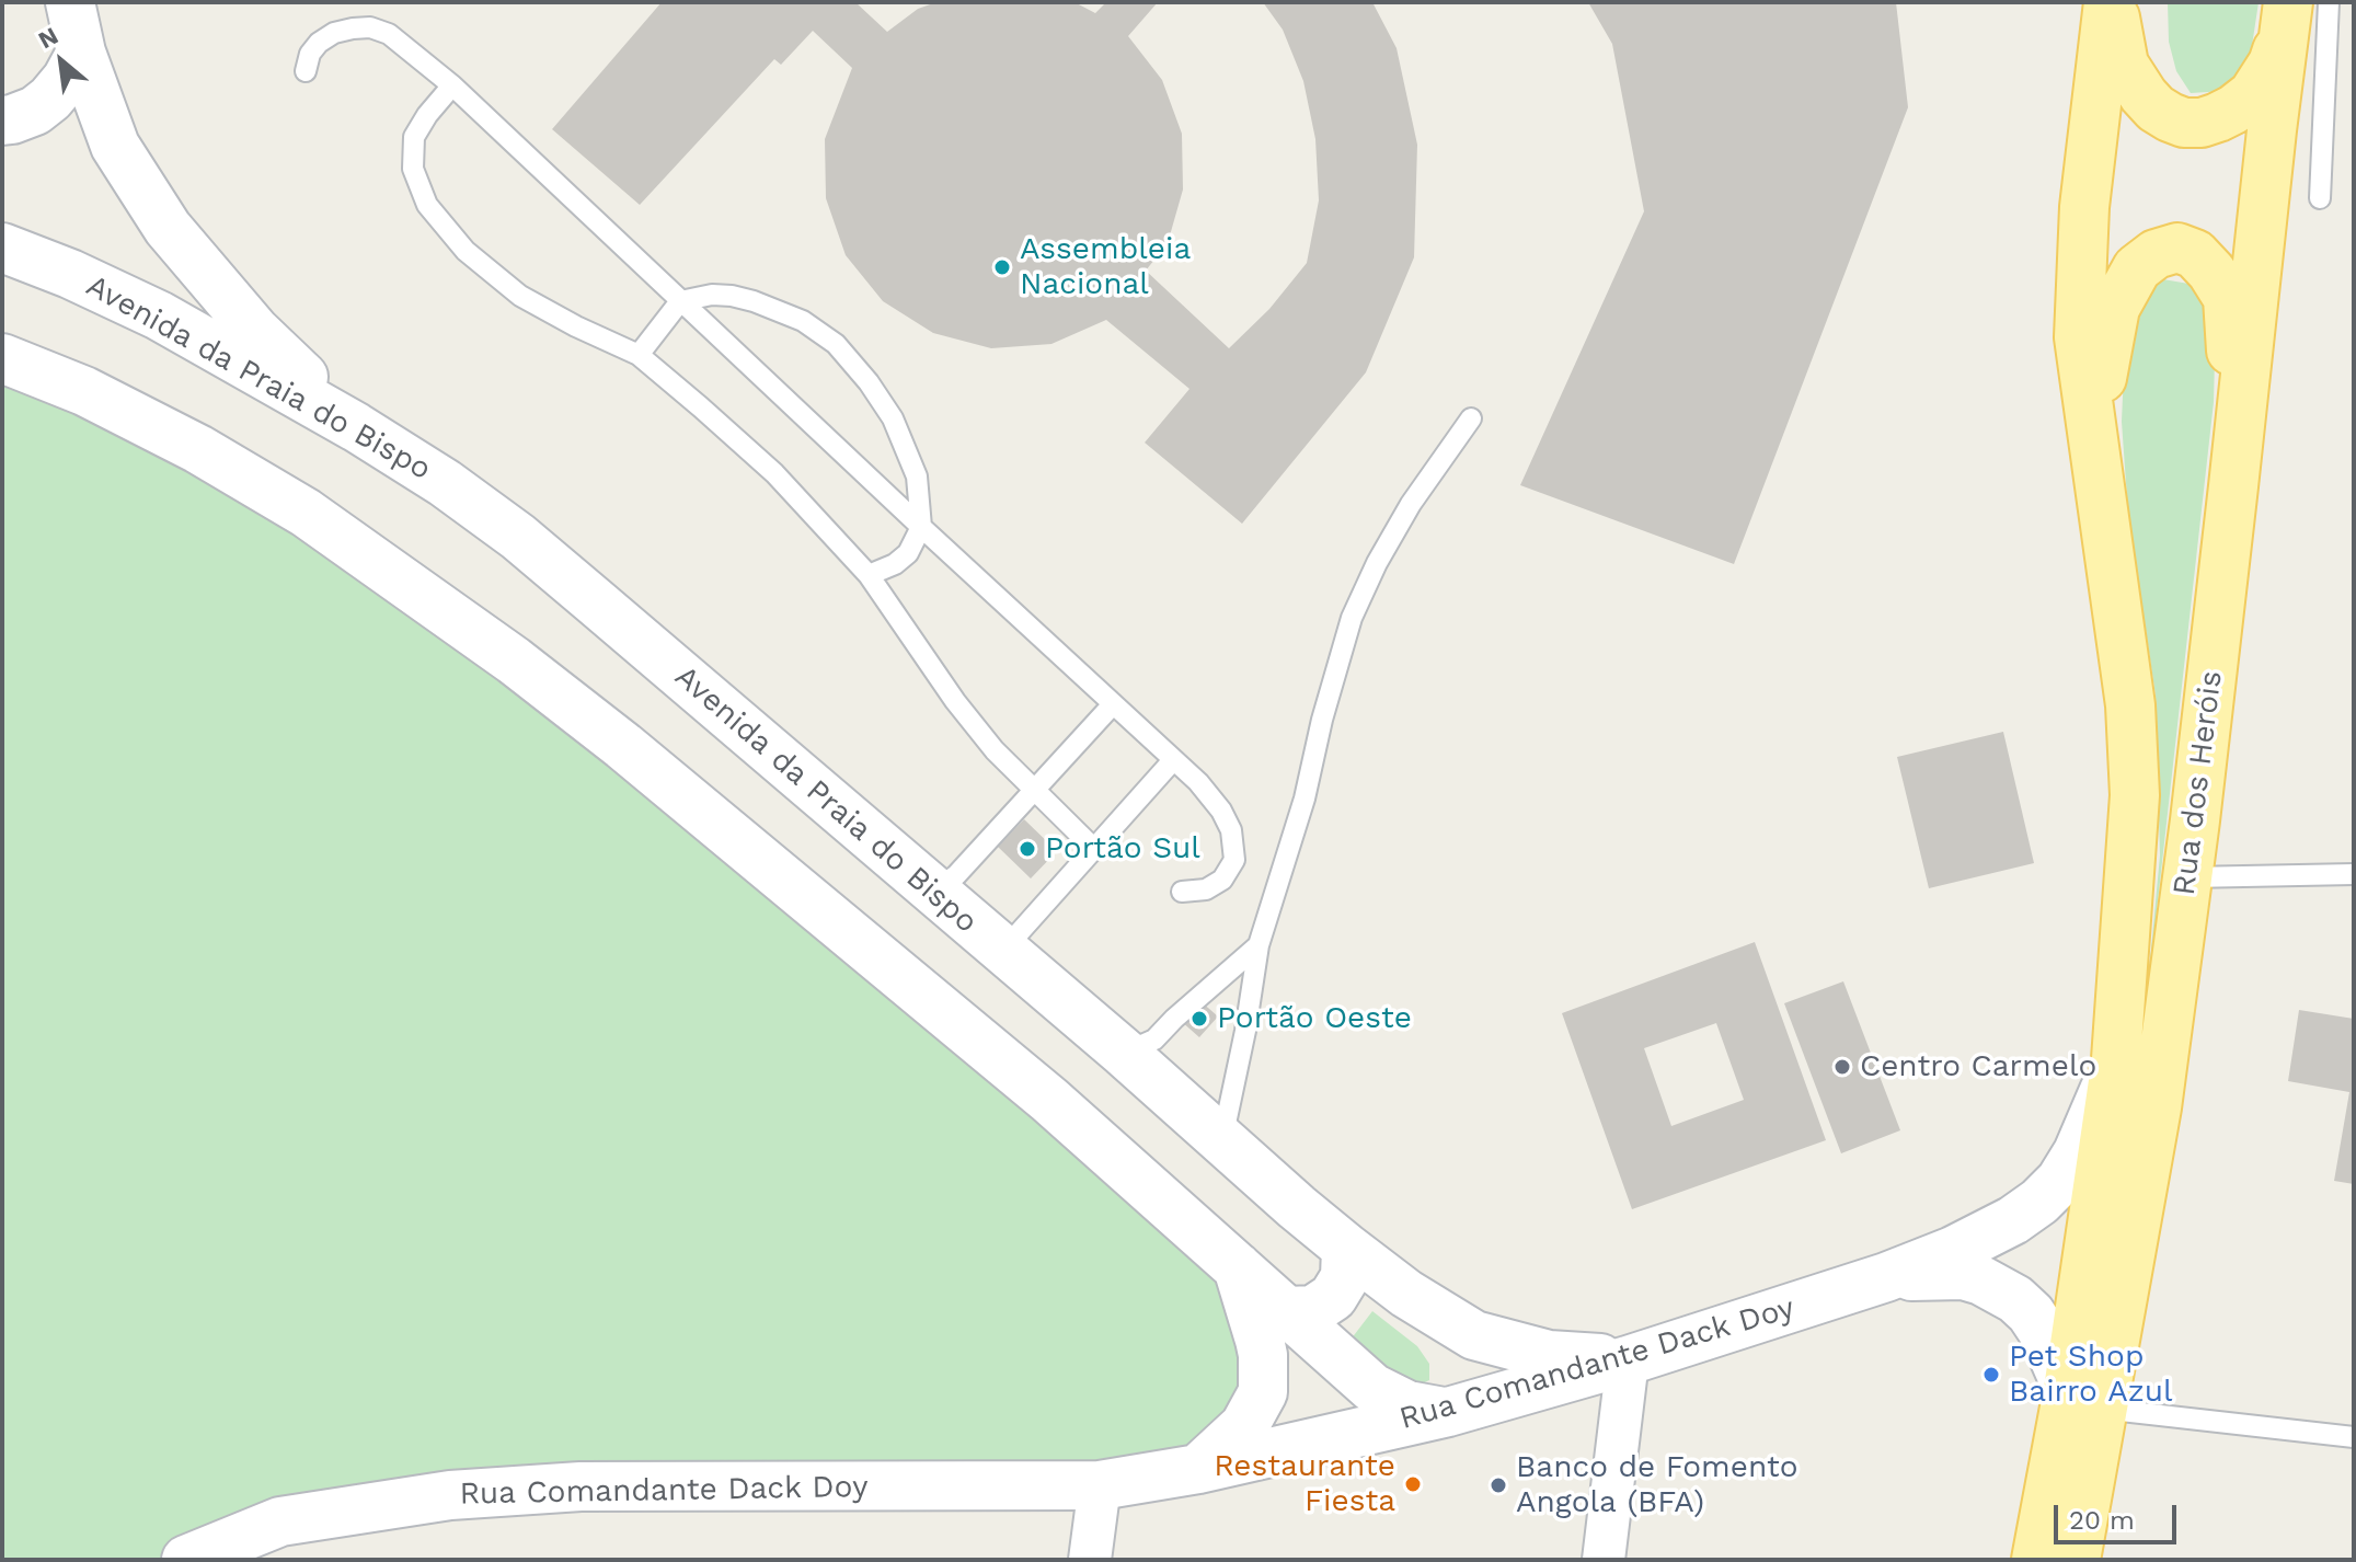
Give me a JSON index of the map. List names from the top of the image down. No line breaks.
{"streets":{"main road":["Rua dos Heróis"],"street":["Avenida da Praia do Bispo","Rua Comandante Dack Doy"]},"crossings":[["Avenida da Praia do Bispo","Rua Comandante Dack Doy"],["Rua dos Heróis","Rua Comandante Dack Doy"]],"places":["Assembleia Nacional","Portão Sul","Portão Oeste","Centro Carmelo","Pet Shop Bairro Azul","Restaurante Fiesta","Banco de Fomento Angola (BFA)"],"scale_bar":"20 m","north":"top left"}
